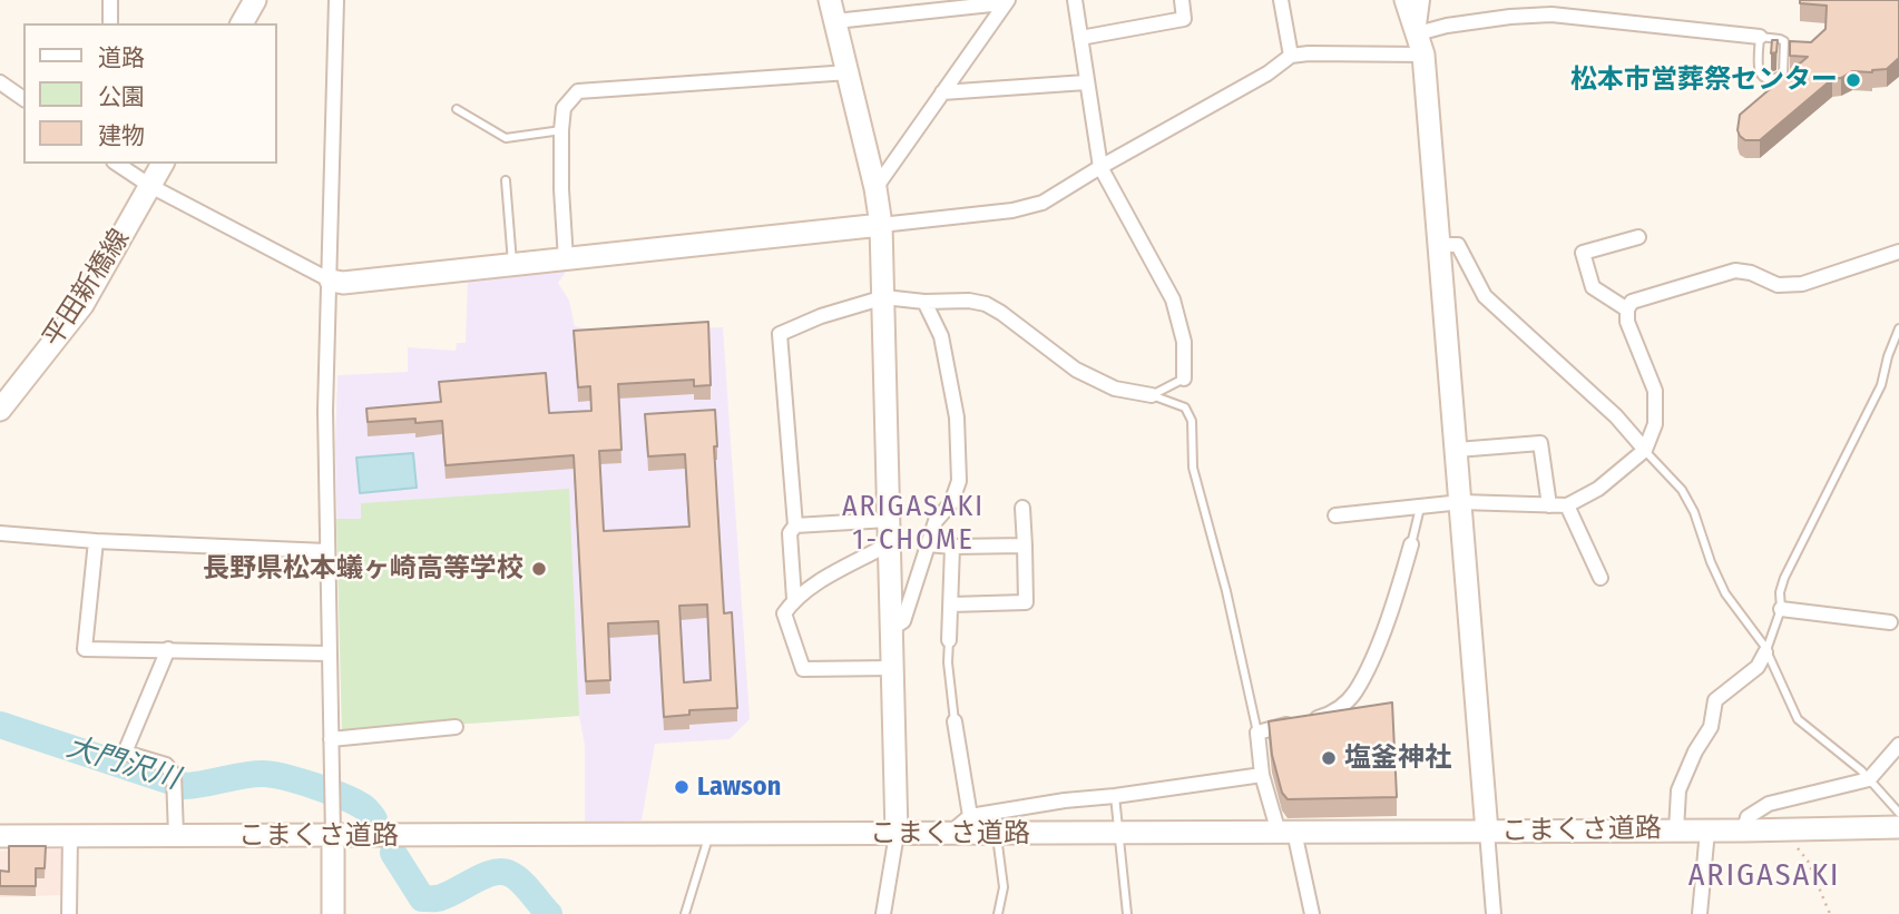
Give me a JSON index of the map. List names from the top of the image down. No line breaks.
{"streets":{"street":["平田新橋線","こまくさ道路"]},"districts":["ARIGASAKI 1-CHOME","ARIGASAKI"],"water":["大門沢川"],"places":["松本市営葬祭センター","長野県松本蟻ヶ崎高等学校","塩釜神社","Lawson"],"legend":["道路","公園","建物"]}
